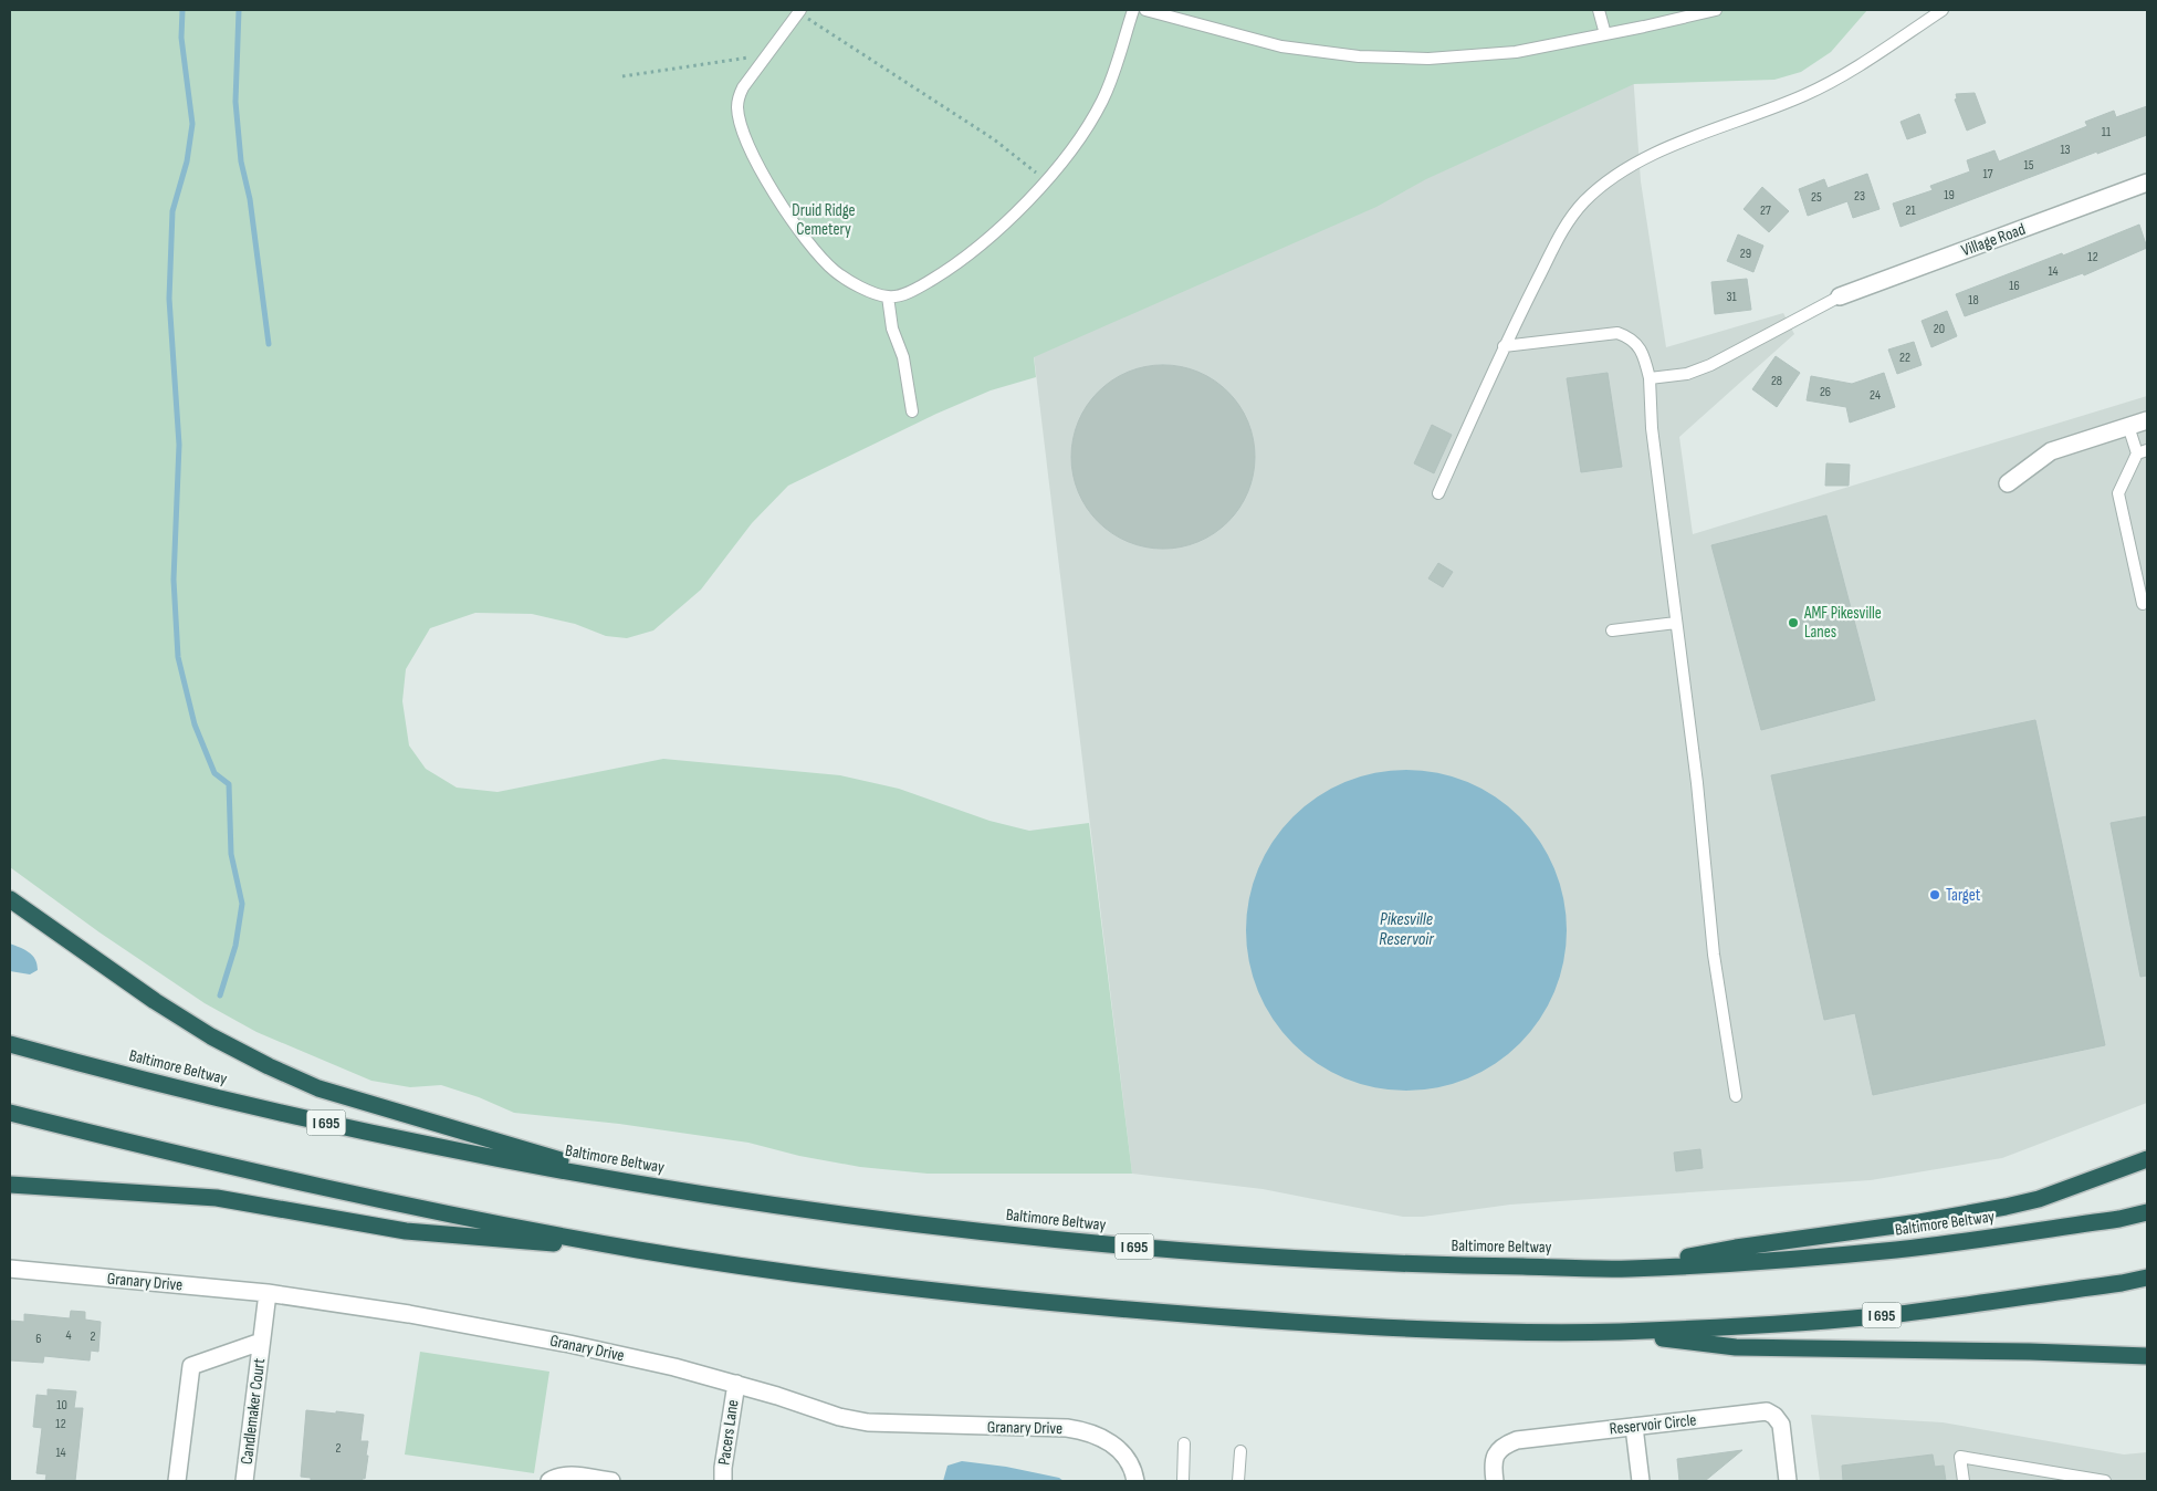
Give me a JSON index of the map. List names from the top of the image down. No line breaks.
{"streets":{"highway":["Baltimore Beltway","I 695"],"street":["Village Road","Granary Drive","Candlemaker Court","Reservoir Circle","Pacers Lane"]},"crossings":[["Granary Drive","Candlemaker Court"],["Granary Drive","Pacers Lane"]],"water":["Pikesville Reservoir"],"parks":["Druid Ridge Cemetery"],"places":["AMF Pikesville Lanes","Target"],"house_numbers":["11","13","15","17","19","23","25","27","21","29","12","14","16","31","18","20","22","28","26","24","4","2","6","10","12","2","14"]}
